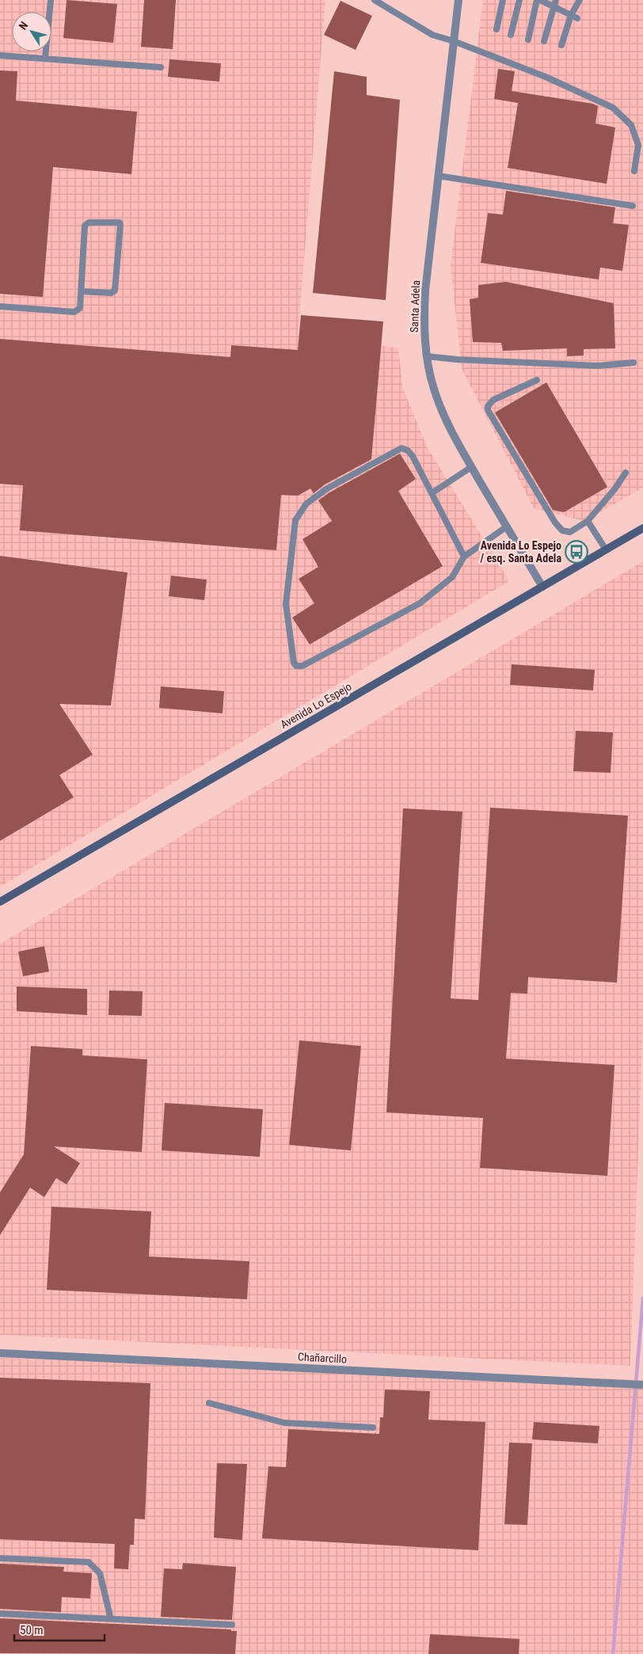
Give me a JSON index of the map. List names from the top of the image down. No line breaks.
{"streets":{"main road":["Avenida Lo Espejo"],"street":["Santa Adela","Chañarcillo"]},"crossings":[["Santa Adela","Avenida Lo Espejo"]],"places":{"bus stop":["Avenida Lo Espejo / esq. Santa Adela"]},"scale_bar":"50 m","north":"top left"}
